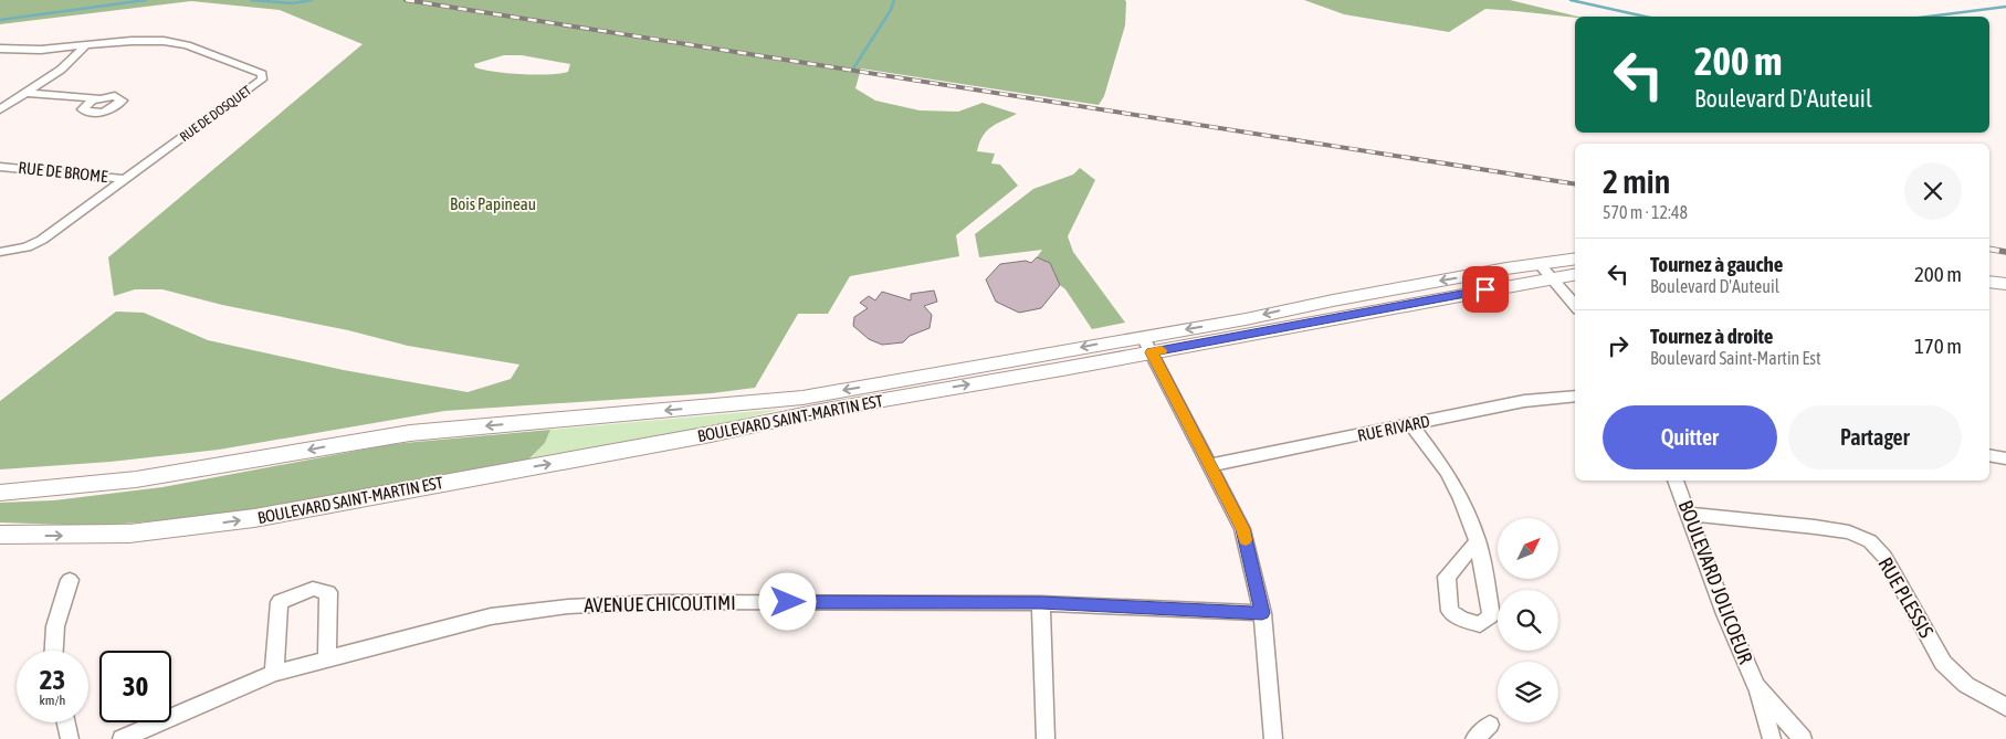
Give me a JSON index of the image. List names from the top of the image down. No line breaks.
{"streets":{"main road":["BOULEVARD SAINT-MARTIN EST"],"street":["RUE DE DOSQUET","RUE DE BROME","RUE RIVARD","BOULEVARD JOLICOEUR","RUE PLESSIS","AVENUE CHICOUTIMI"]},"crossings":[["RUE DE DOSQUET","RUE DE BROME"],["BOULEVARD JOLICOEUR","RUE PLESSIS"]],"parks":["Bois Papineau"],"north":"top right","page":{"turn":["200 m","Boulevard D'Auteuil"],"heading":["2 min","570 m · 12:48"],"list":[{"name":"Tournez à gauche","note":"Boulevard D'Auteuil","value":"200 m"},{"name":"Tournez à droite","note":"Boulevard Saint-Martin Est","value":"170 m"}],"buttons":["Quitter","Partager"],"speed":"23 km/h","limit":"30"}}
